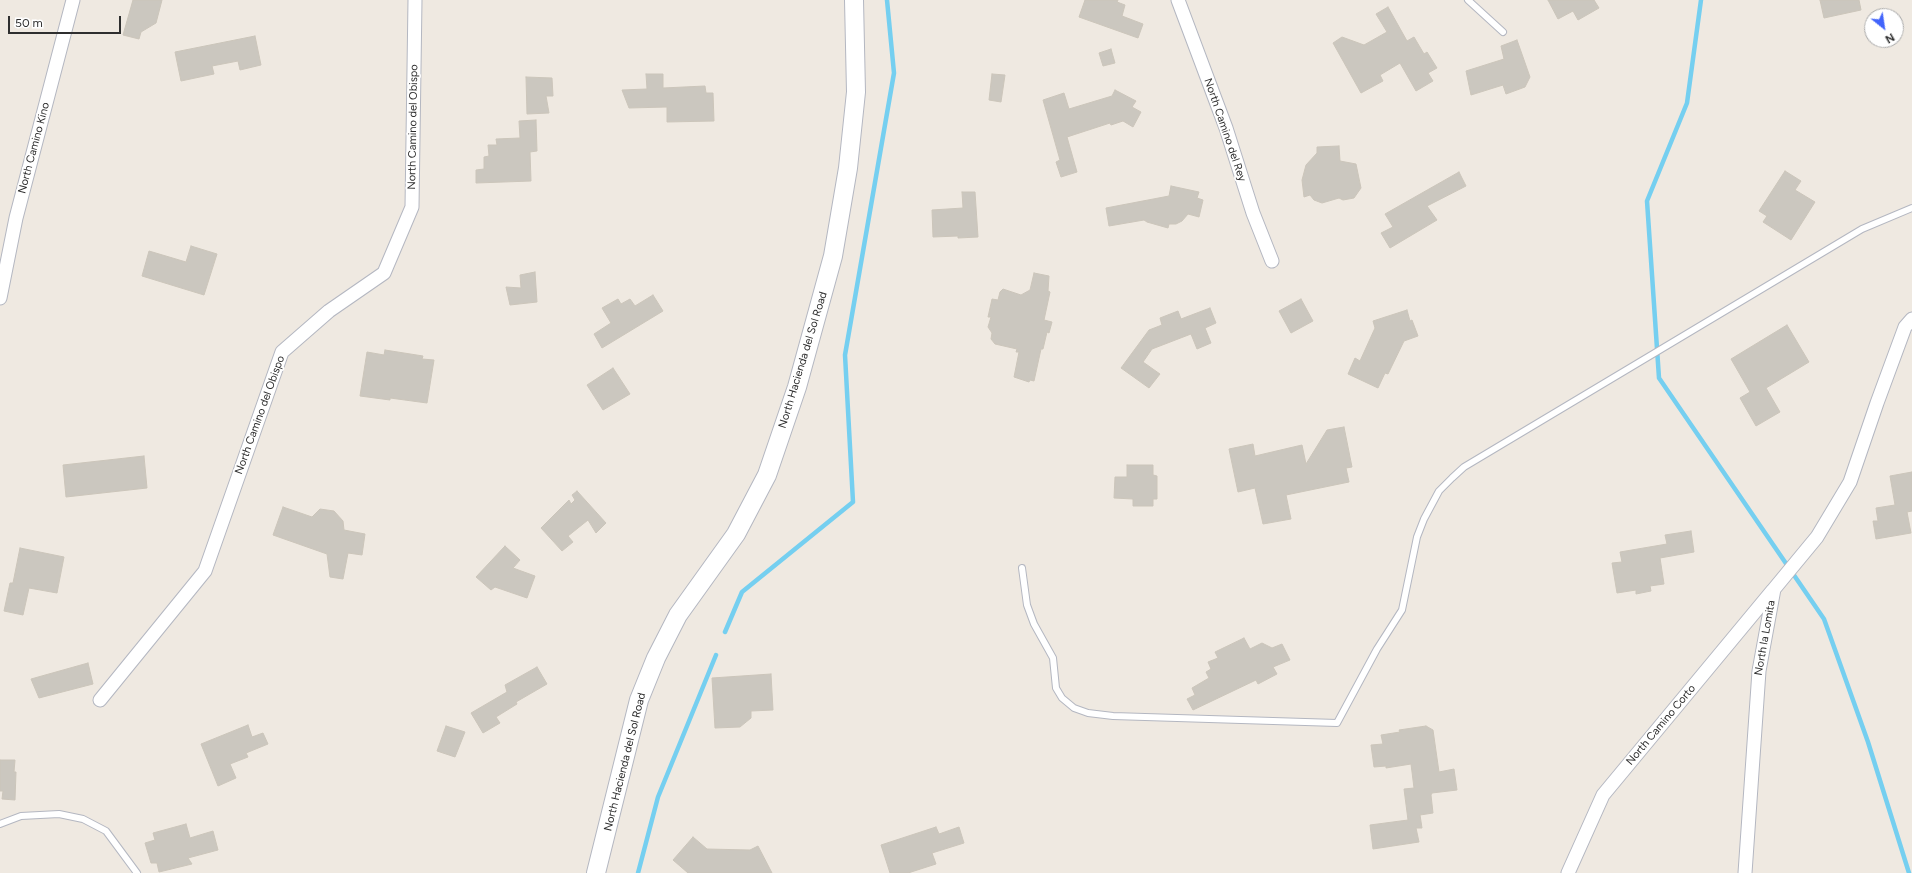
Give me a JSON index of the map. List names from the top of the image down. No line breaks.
{"streets":{"street":["North Camino del Obispo","North Camino del Rey","North Camino Kino","North Hacienda del Sol Road","North la Lomita","North Camino Corto"]},"crossings":[["North la Lomita","North Camino Corto"]],"scale_bar":"50 m","north":"bottom right"}
